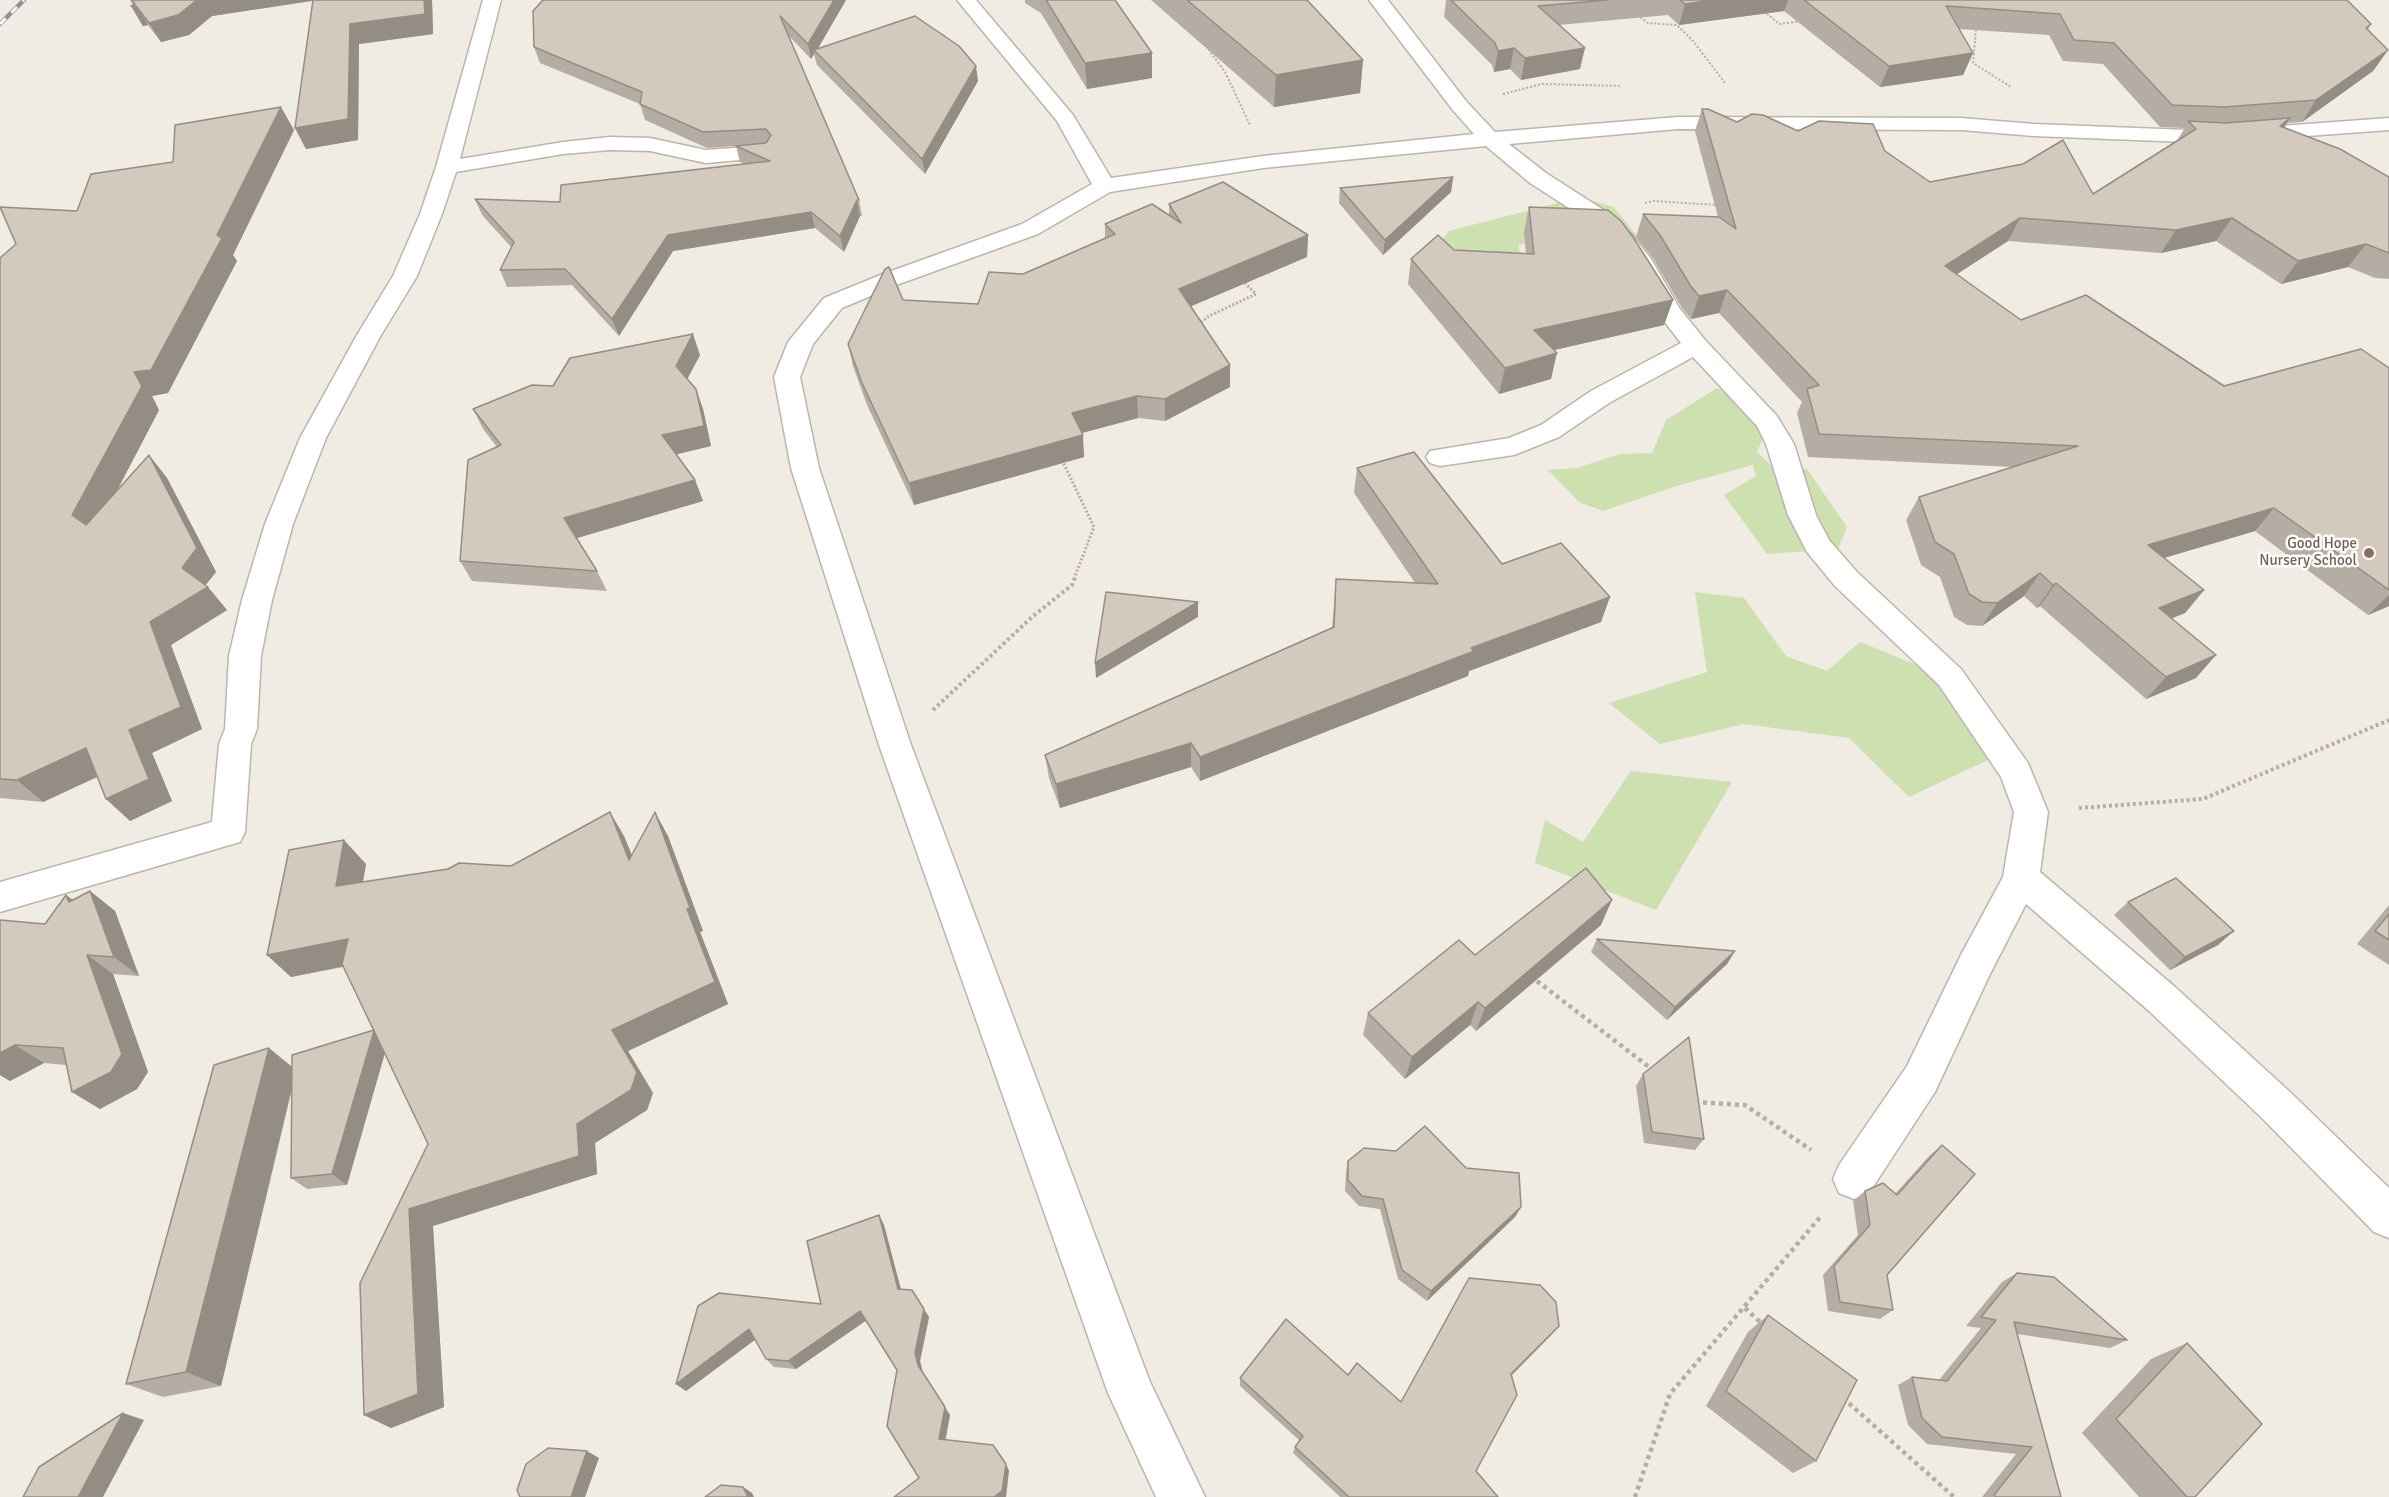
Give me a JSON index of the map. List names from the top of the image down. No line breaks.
{"places":["Good Hope Nursery School"]}
